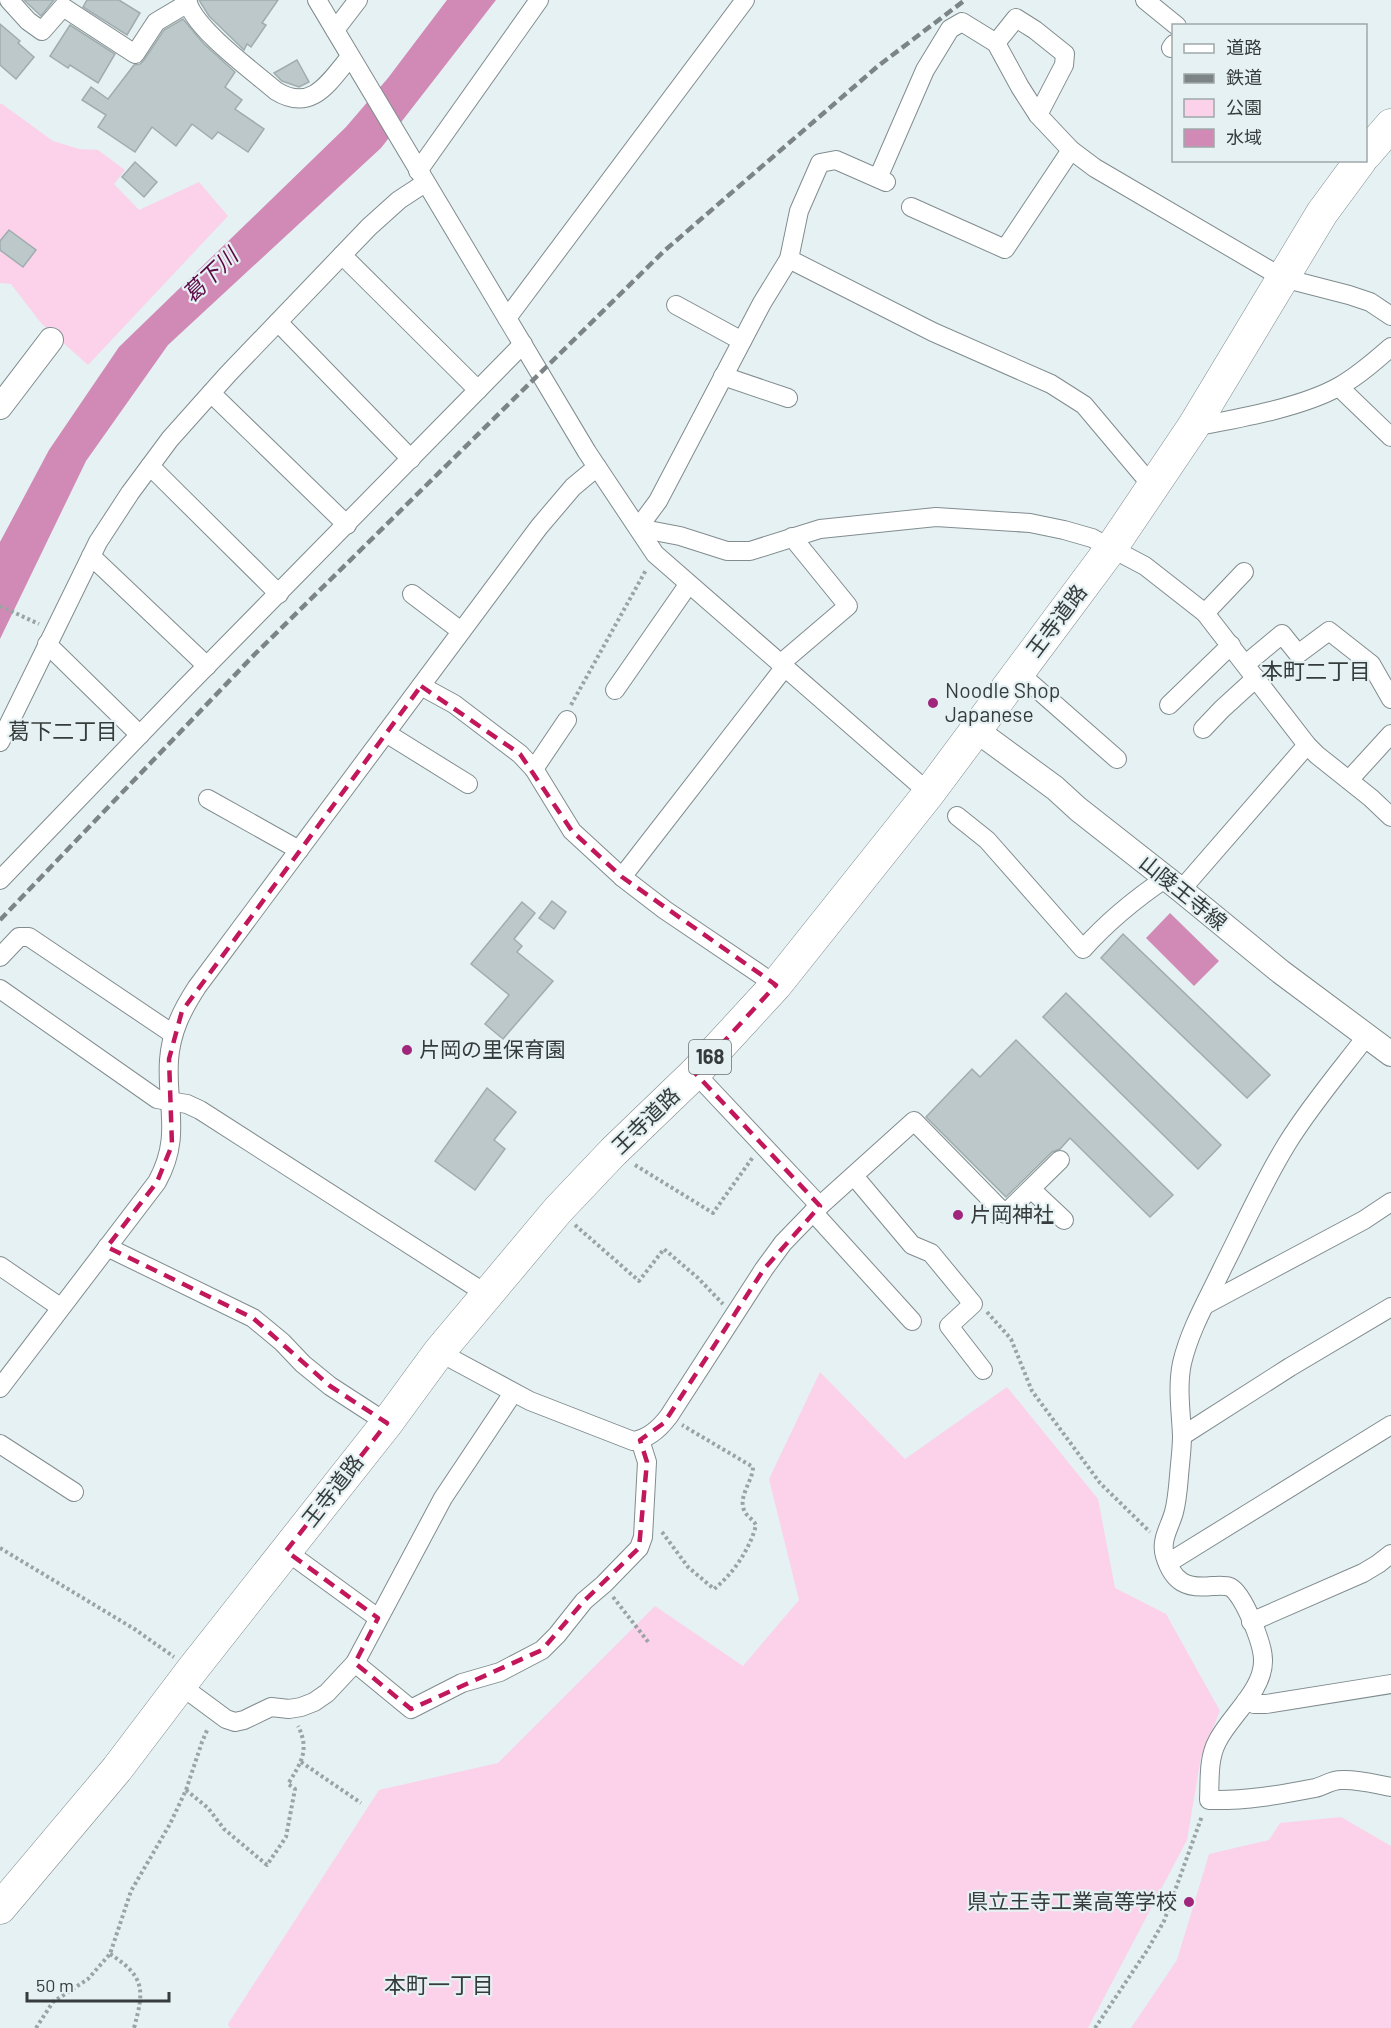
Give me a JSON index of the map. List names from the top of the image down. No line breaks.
{"streets":{"highway":["王寺道路","168"],"main road":["山陵王寺線"]},"crossings":[["王寺道路","山陵王寺線"]],"districts":["本町二丁目","葛下二丁目","本町一丁目"],"water":["葛下川"],"places":["Noodle Shop Japanese","片岡の里保育園","片岡神社","県立王寺工業高等学校"],"legend":["道路","鉄道","公園","水域"],"scale_bar":"50 m"}
